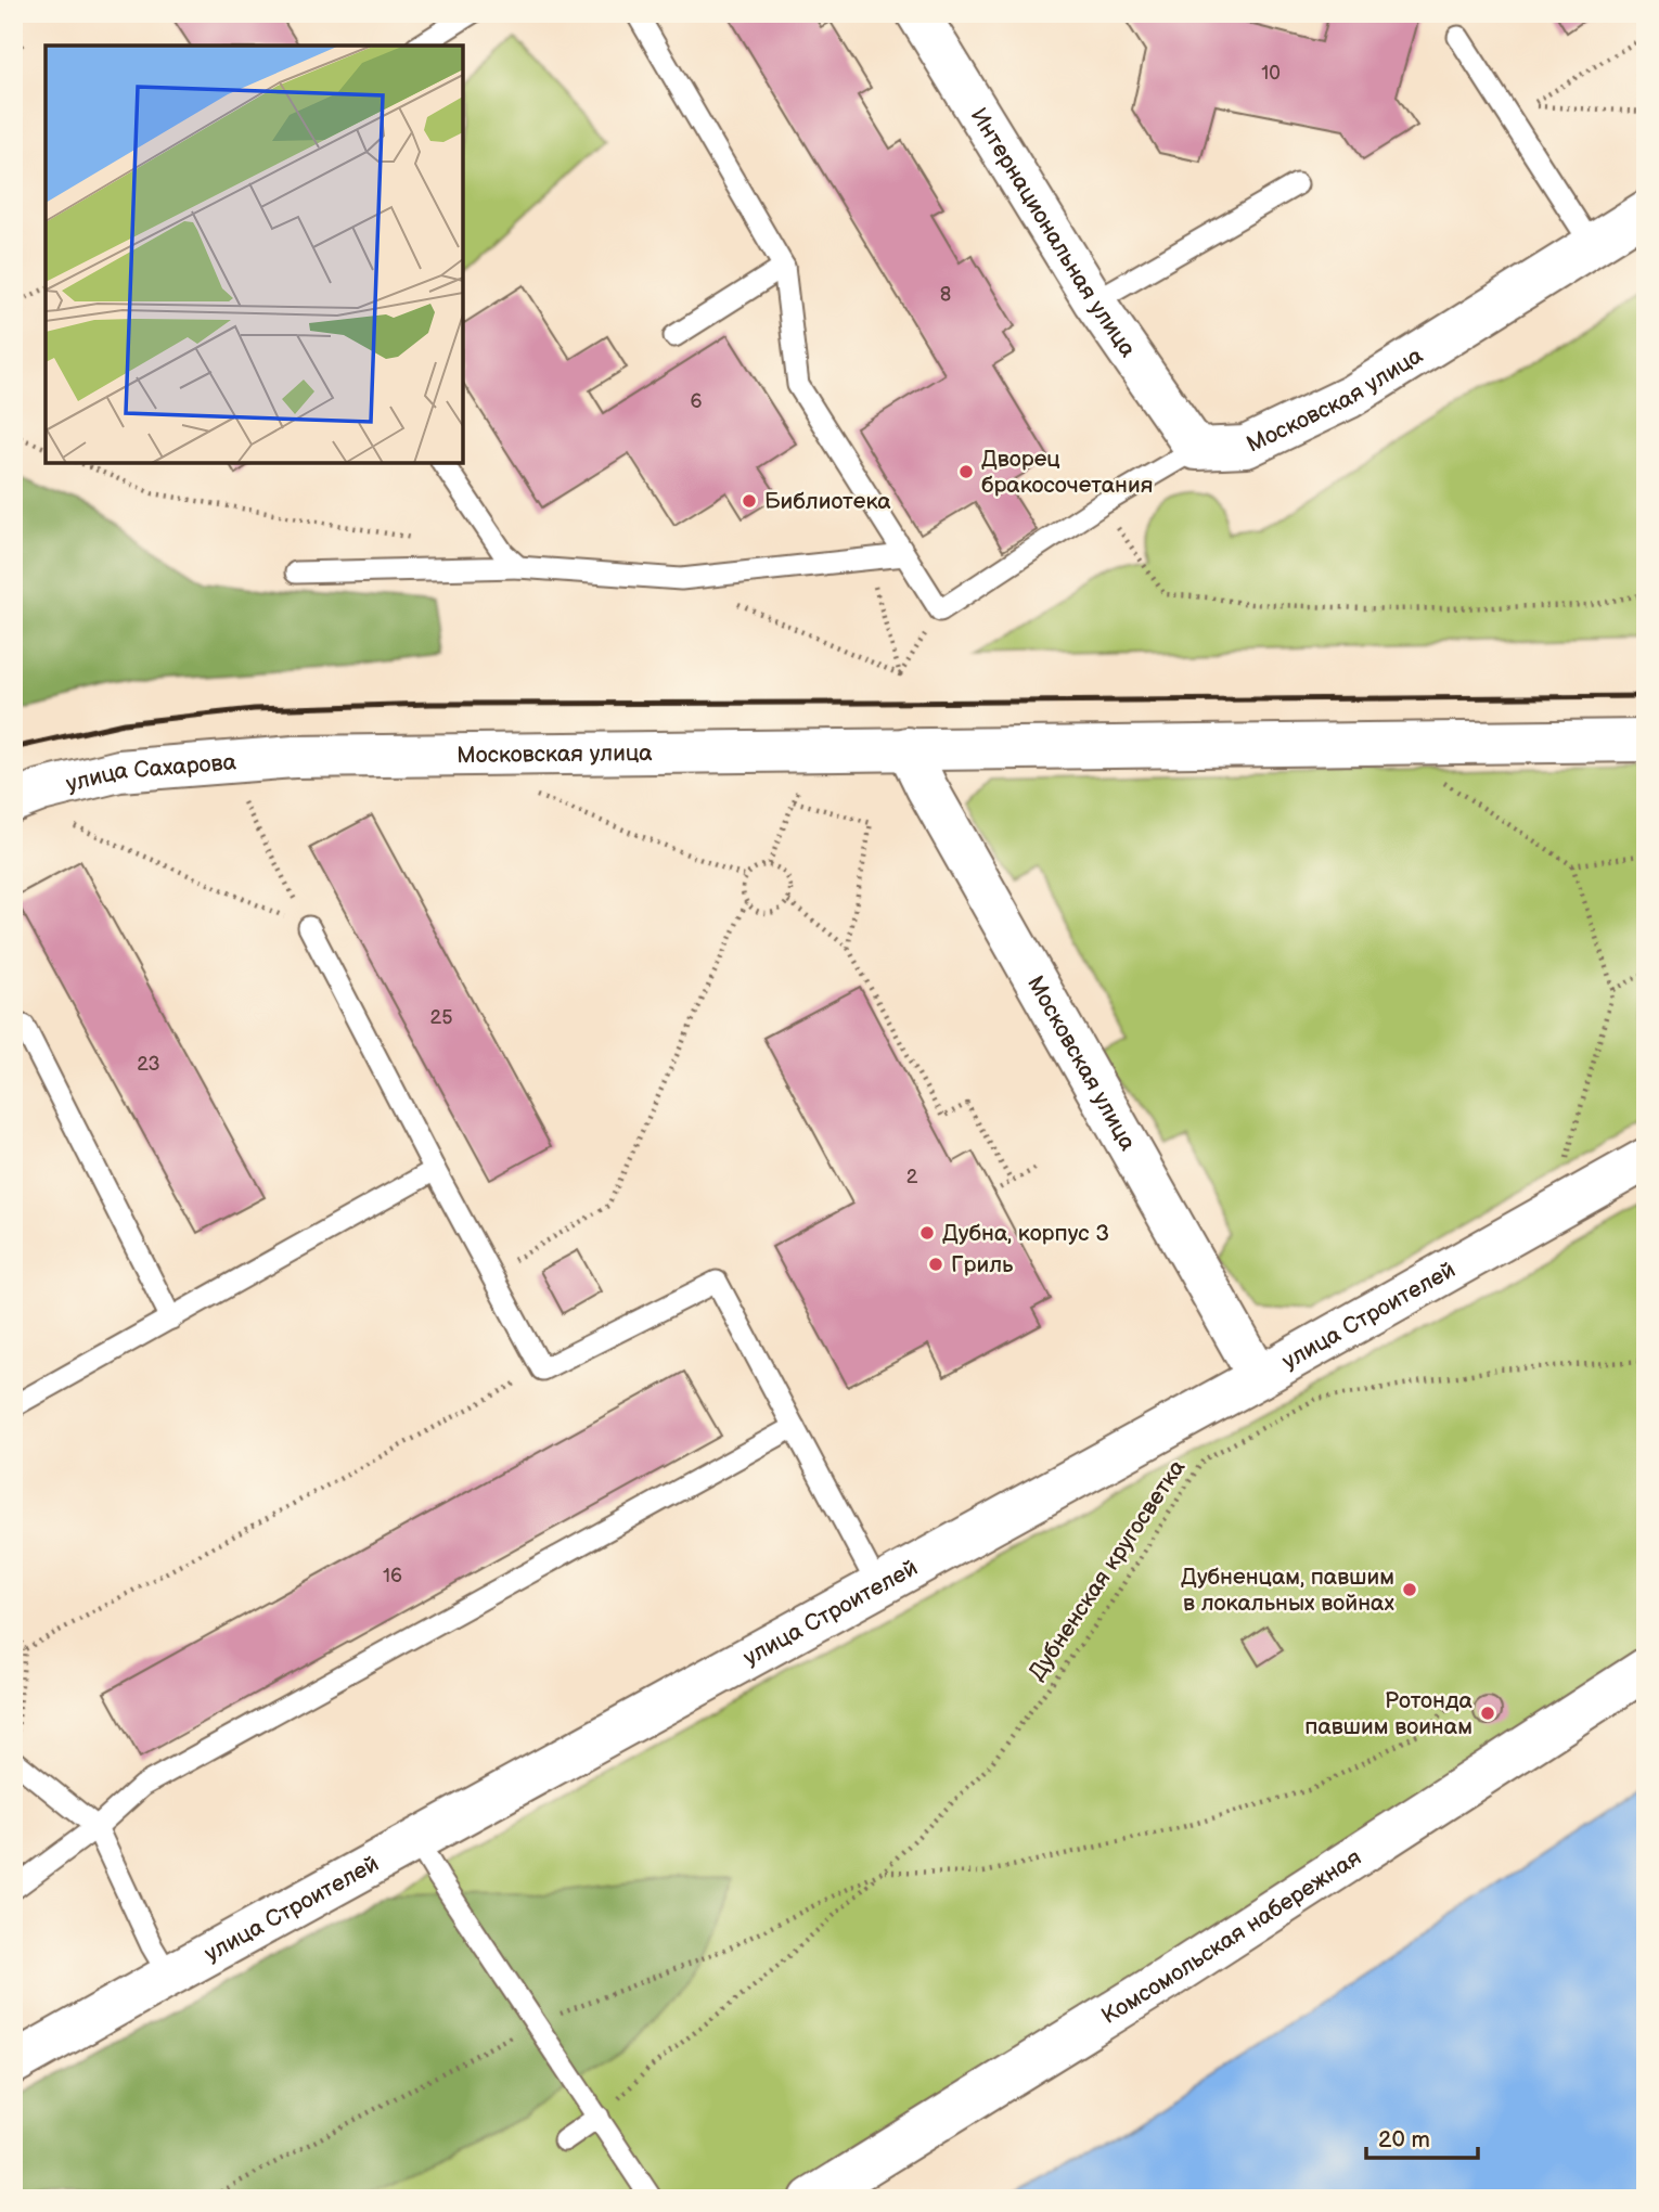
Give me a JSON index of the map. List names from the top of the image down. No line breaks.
{"streets":{"street":["Интернациональная улица","Московская улица","улица Сахарова","улица Строителей","Комсомольская набережная"],"path":["Дубненская кругосветка"]},"crossings":[["Интернациональная улица","Московская улица"],["Московская улица","улица Сахарова"],["Московская улица","улица Строителей"]],"places":["Дворец бракосочетания","Библиотека","Дубна, корпус 3","Гриль","Дубненцам, павшим в локальных войнах","Ротонда павшим воинам"],"house_numbers":["10","8","6","25","23","2","16"],"scale_bar":"20 m"}
